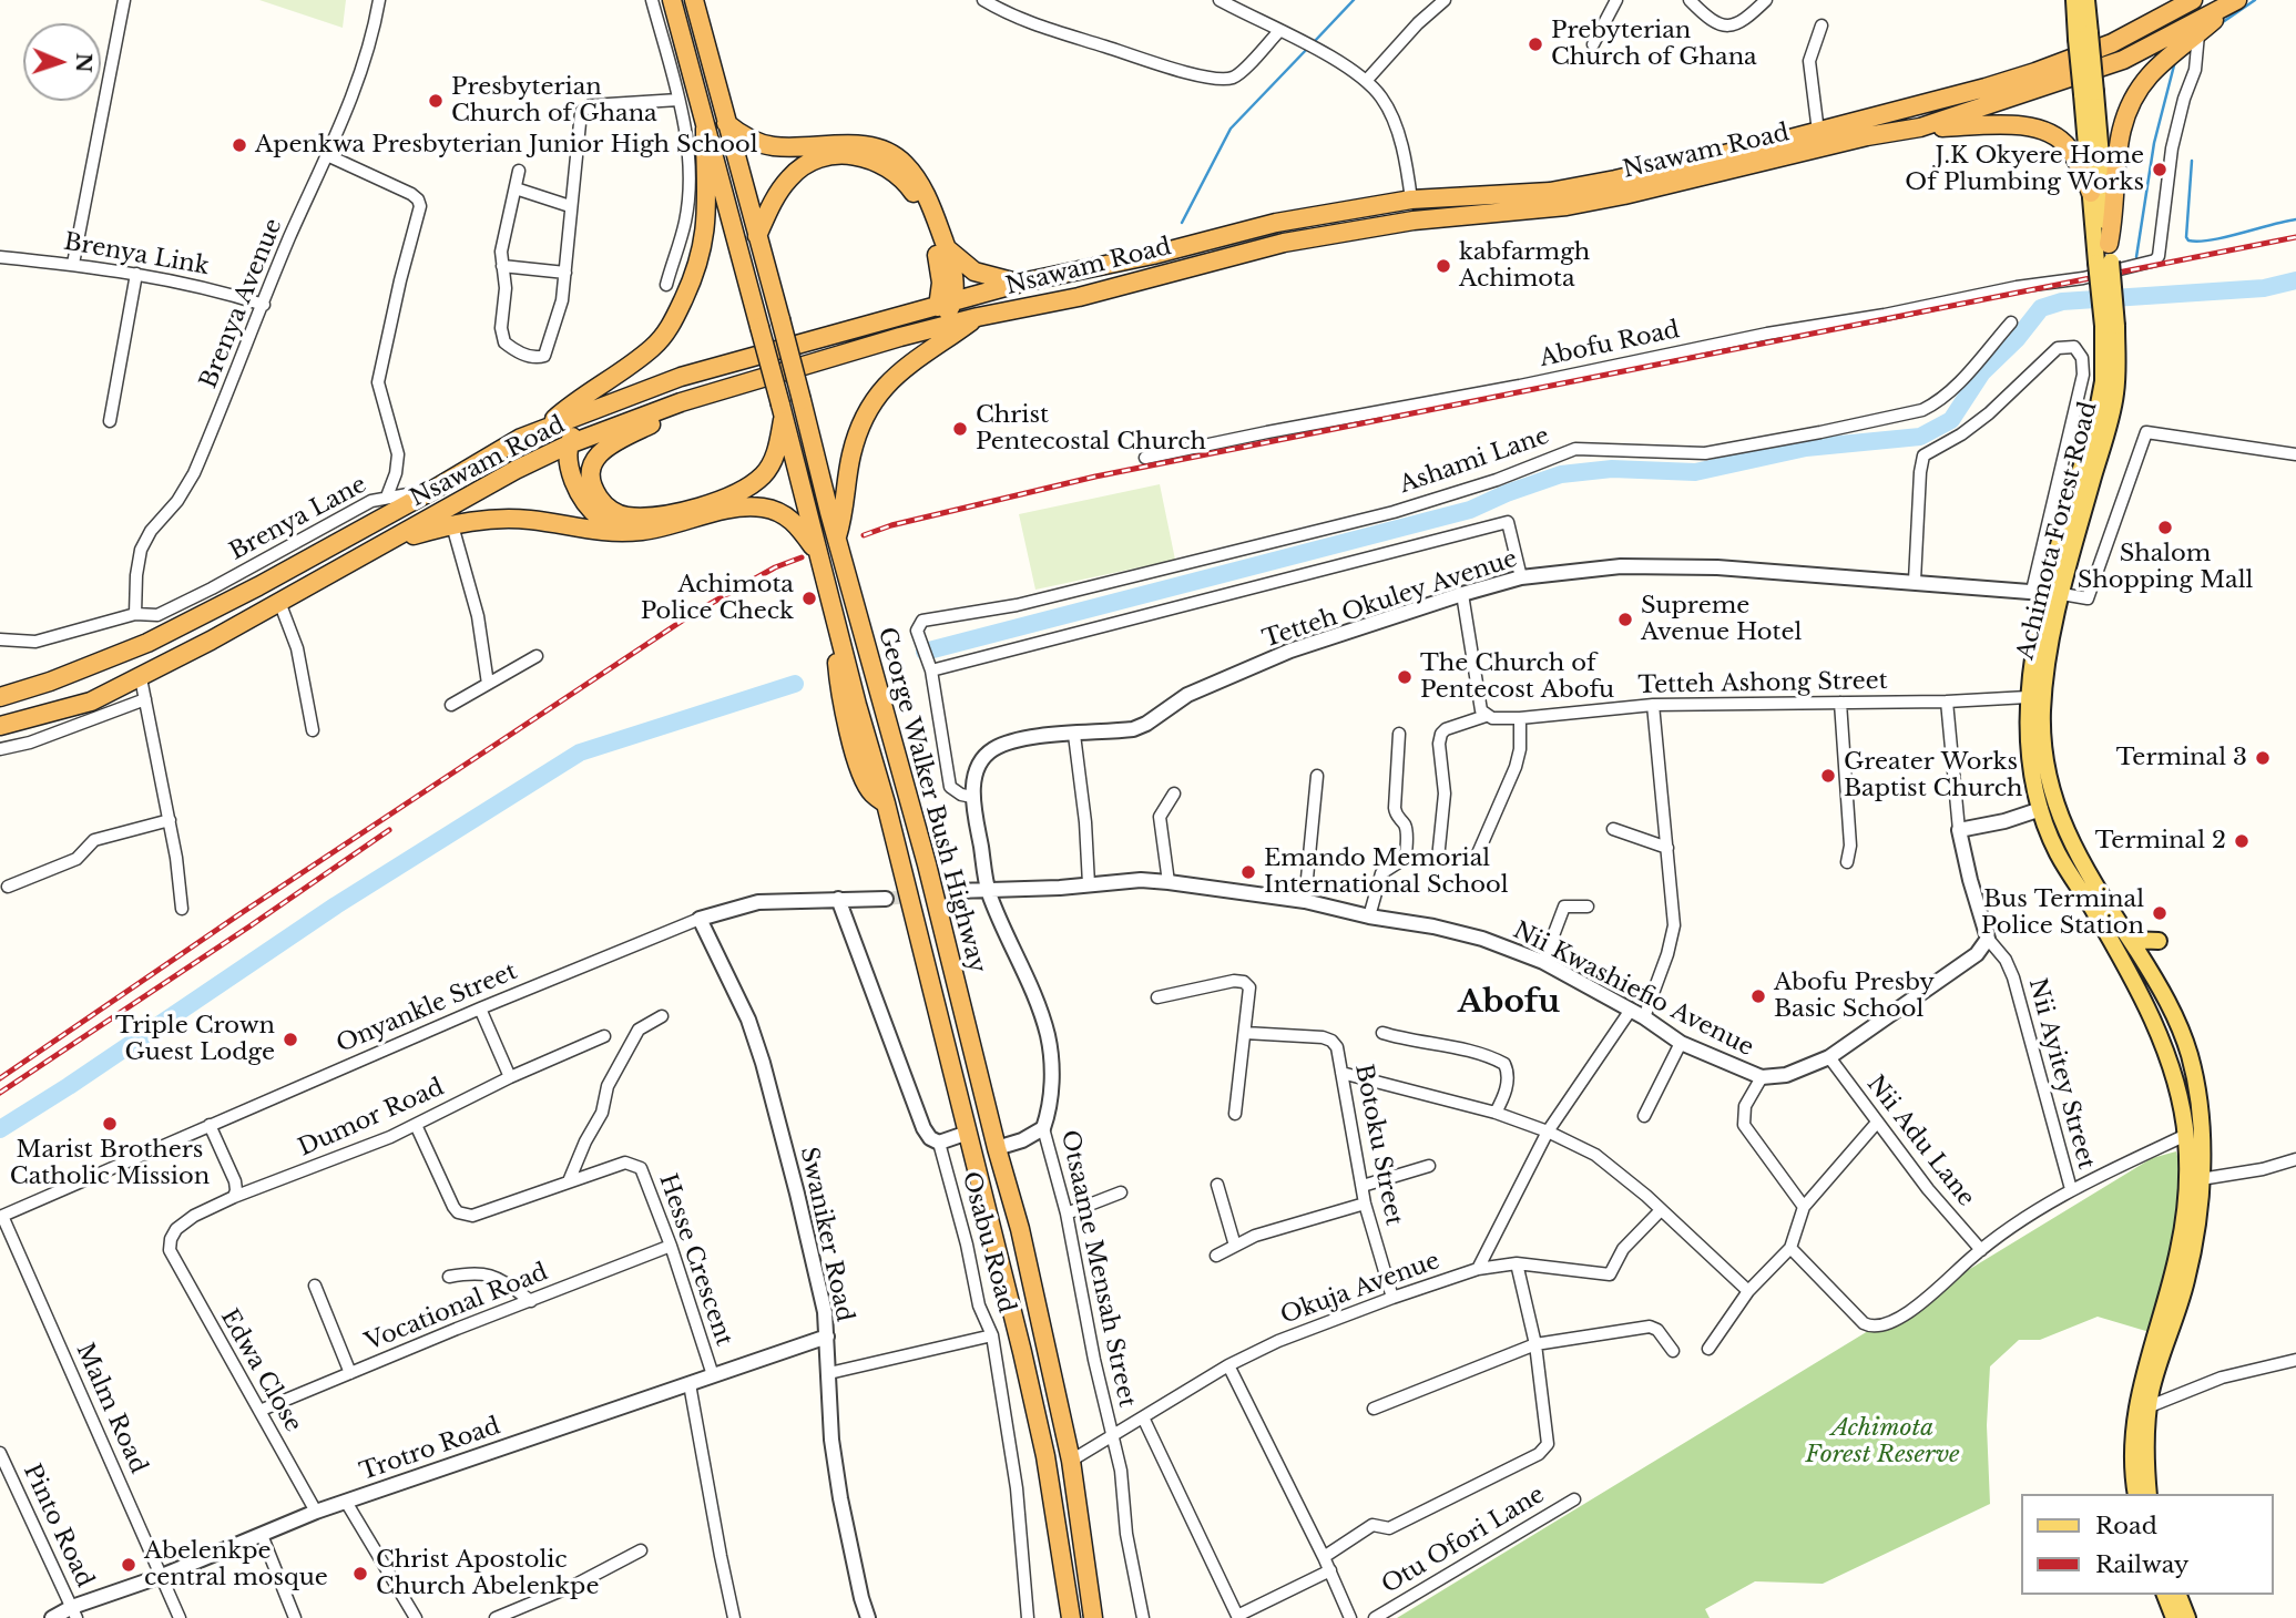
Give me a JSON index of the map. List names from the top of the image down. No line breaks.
{"streets":{"highway":["Nsawam Road","George Walker Bush Highway"],"main road":["Achimota Forest Road"],"street":["Brenya Link","Brenya Avenue","Abofu Road","Ashami Lane","Brenya Lane","Tetteh Okuley Avenue","Tetteh Ashong Street","Nii Kwashiefio Avenue","Onyankle Street","Nii Ayitey Street","Dumor Road","Nii Adu Lane","Botoku Street","Swaniker Road","Osabu Road","Hesse Crescent","Otsaame Mensah Street","Okuja Avenue","Vocational Road","Edwa Close","Malm Road","Trotro Road","Pinto Road","Otu Ofori Lane"]},"crossings":[["Brenya Link","Brenya Avenue"],["Brenya Avenue","Brenya Lane"],["Achimota Forest Road","Tetteh Okuley Avenue"],["Achimota Forest Road","Tetteh Ashong Street"],["Tetteh Okuley Avenue","Nii Kwashiefio Avenue"],["Tetteh Okuley Avenue","Otsaame Mensah Street"],["Tetteh Ashong Street","Nii Ayitey Street"],["George Walker Bush Highway","Okuja Avenue"],["Nii Kwashiefio Avenue","Nii Ayitey Street"],["Nii Kwashiefio Avenue","Nii Adu Lane"],["Nii Kwashiefio Avenue","Otsaame Mensah Street"],["Onyankle Street","Swaniker Road"],["Onyankle Street","Osabu Road"],["Onyankle Street","Malm Road"],["Dumor Road","Hesse Crescent"],["Dumor Road","Edwa Close"],["Botoku Street","Okuja Avenue"],["Swaniker Road","Trotro Road"],["Hesse Crescent","Vocational Road"],["Hesse Crescent","Trotro Road"],["Otsaame Mensah Street","Okuja Avenue"],["Vocational Road","Edwa Close"],["Edwa Close","Trotro Road"],["Malm Road","Trotro Road"],["Trotro Road","Pinto Road"]],"districts":["Abofu"],"parks":["Achimota Forest Reserve"],"places":["Prebyterian Church of Ghana","Presbyterian Church of Ghana","Apenkwa Presbyterian Junior High School","J.K Okyere Home Of Plumbing Works","kabfarmgh Achimota","Christ Pentecostal Church","Shalom Shopping Mall","Achimota Police Check","Supreme Avenue Hotel","The Church of Pentecost Abofu","Terminal 3","Greater Works Baptist Church","Terminal 2","Emando Memorial International School","Bus Terminal Police Station","Abofu Presby Basic School","Triple Crown Guest Lodge","Marist Brothers Catholic Mission","Abelenkpe central mosque","Christ Apostolic Church Abelenkpe"],"legend":["Road","Railway"],"north":"right"}
